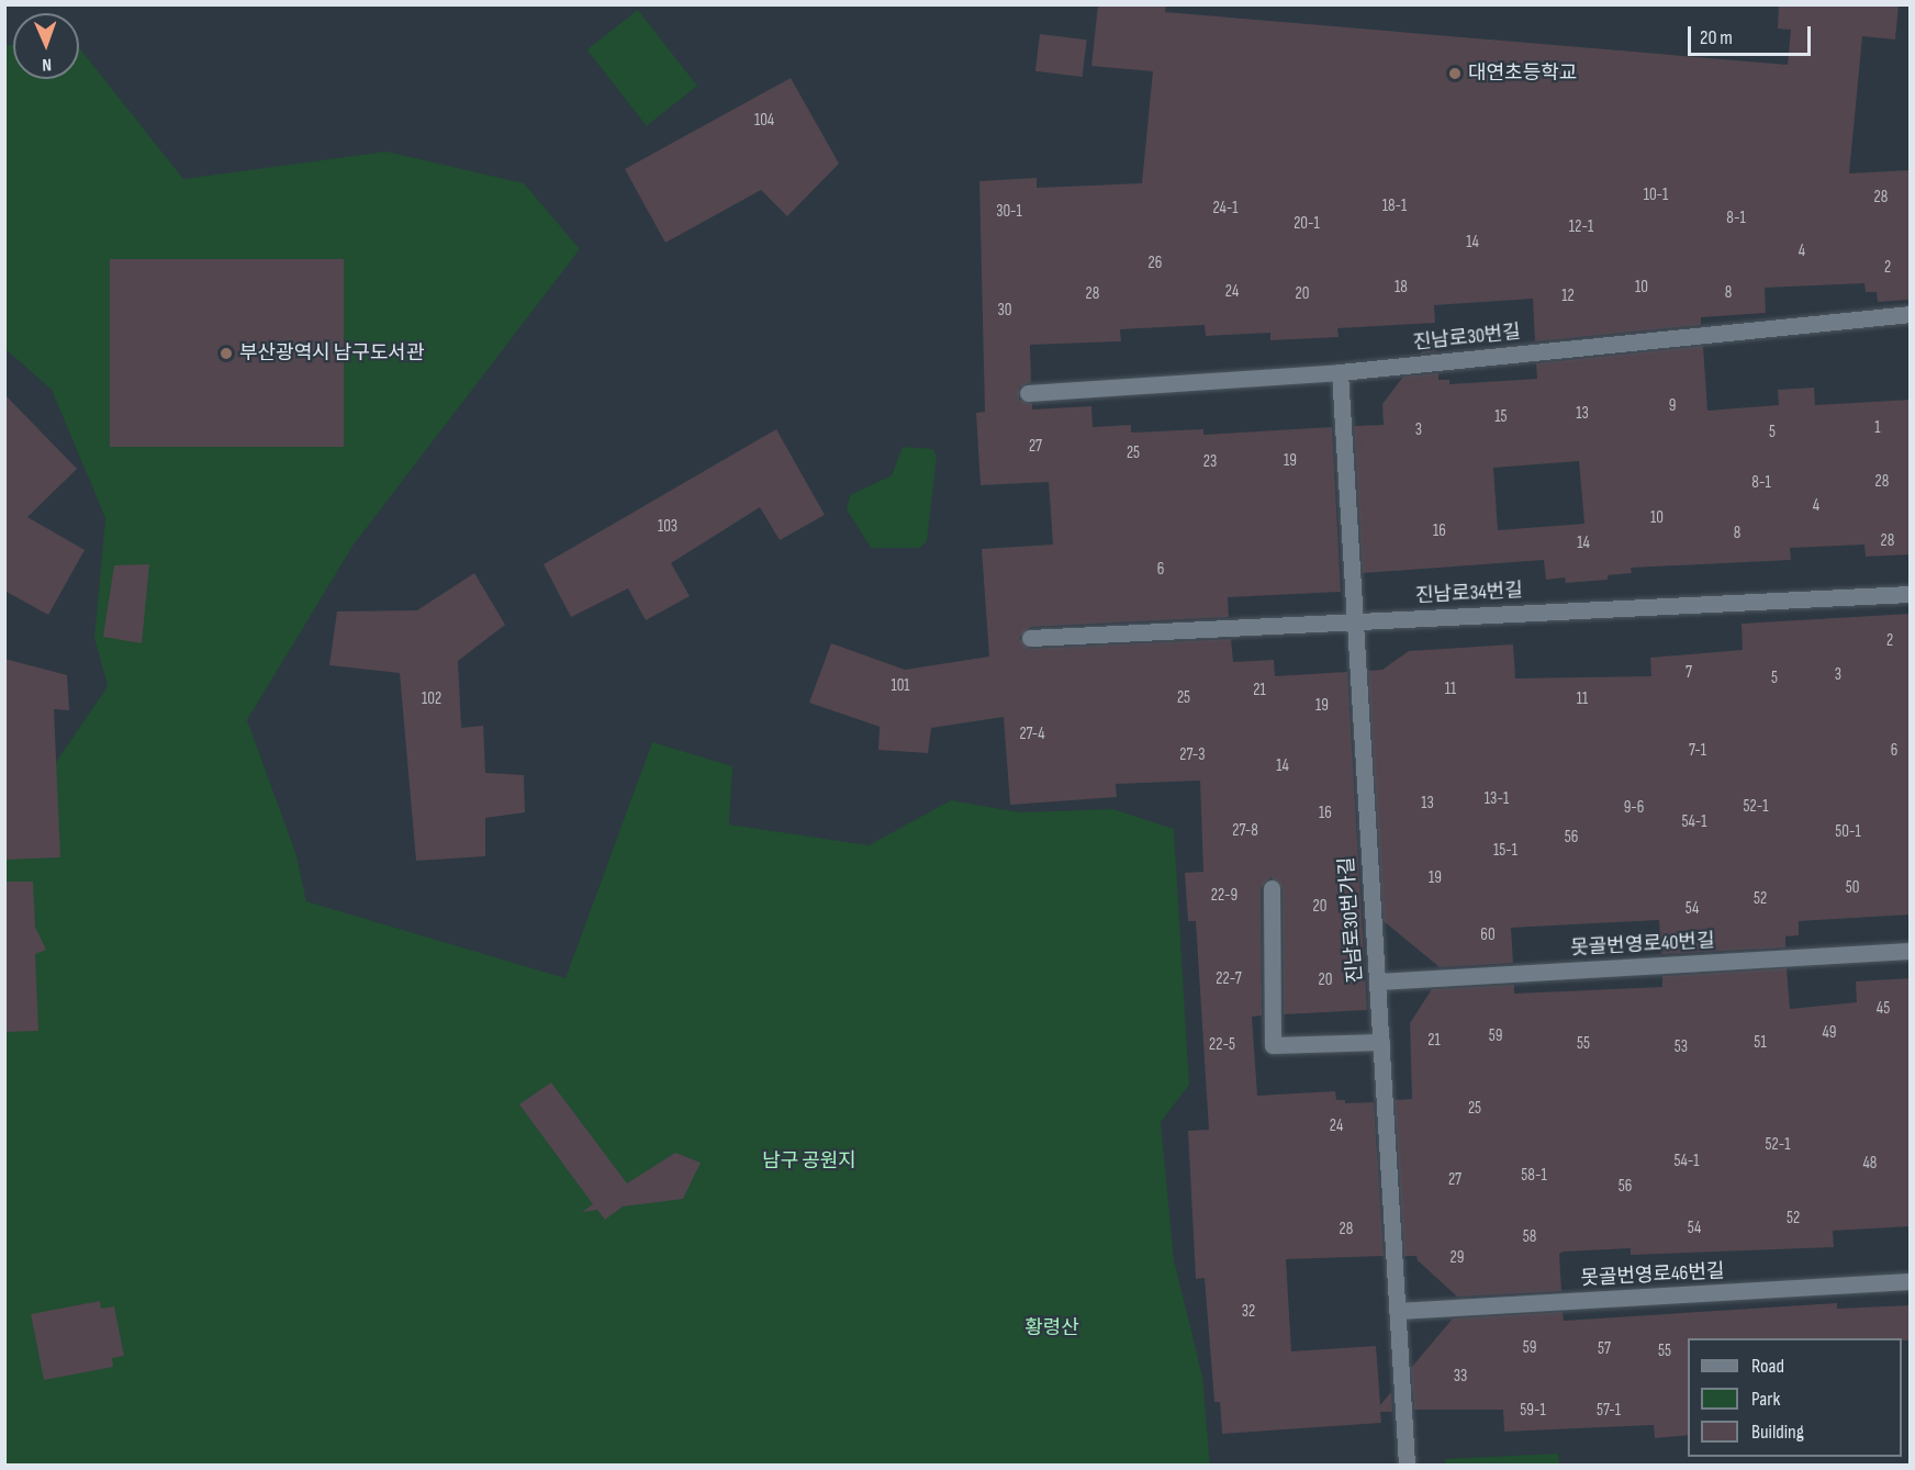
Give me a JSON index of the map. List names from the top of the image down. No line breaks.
{"streets":{"street":["진남로30번길","진남로34번길","진남로30번가길","못골번영로40번길","못골번영로46번길"]},"crossings":[["진남로30번길","진남로30번가길"],["진남로34번길","진남로30번가길"],["진남로30번가길","못골번영로40번길"],["진남로30번가길","못골번영로46번길"]],"parks":["남구 공원지","황령산"],"places":["대연초등학교","부산광역시 남구도서관"],"house_numbers":["104","10-1","28","18-1","24-1","30-1","8-1","20-1","12-1","14","4","26","2","18","10","24","8","28","20","12","30","9","13","15","1","3","5","27","25","19","23","28","8-1","4","10","103","16","8","28","14","6","2","7","3","5","101","11","21","25","102","11","19","27-4","7-1","6","27-3","14","13-1","13","52-1","9-6","16","54-1","27-8","50-1","56","15-1","19","50","22-9","52","20","54","60","22-7","20","45","49","59","21","51","55","22-5","53","25","24","52-1","54-1","48","58-1","27","56","52","54","28","58","29","32","59","57","55","33","59-1","57-1"],"legend":["Road","Park","Building"],"scale_bar":"20 m","north":"bottom"}
